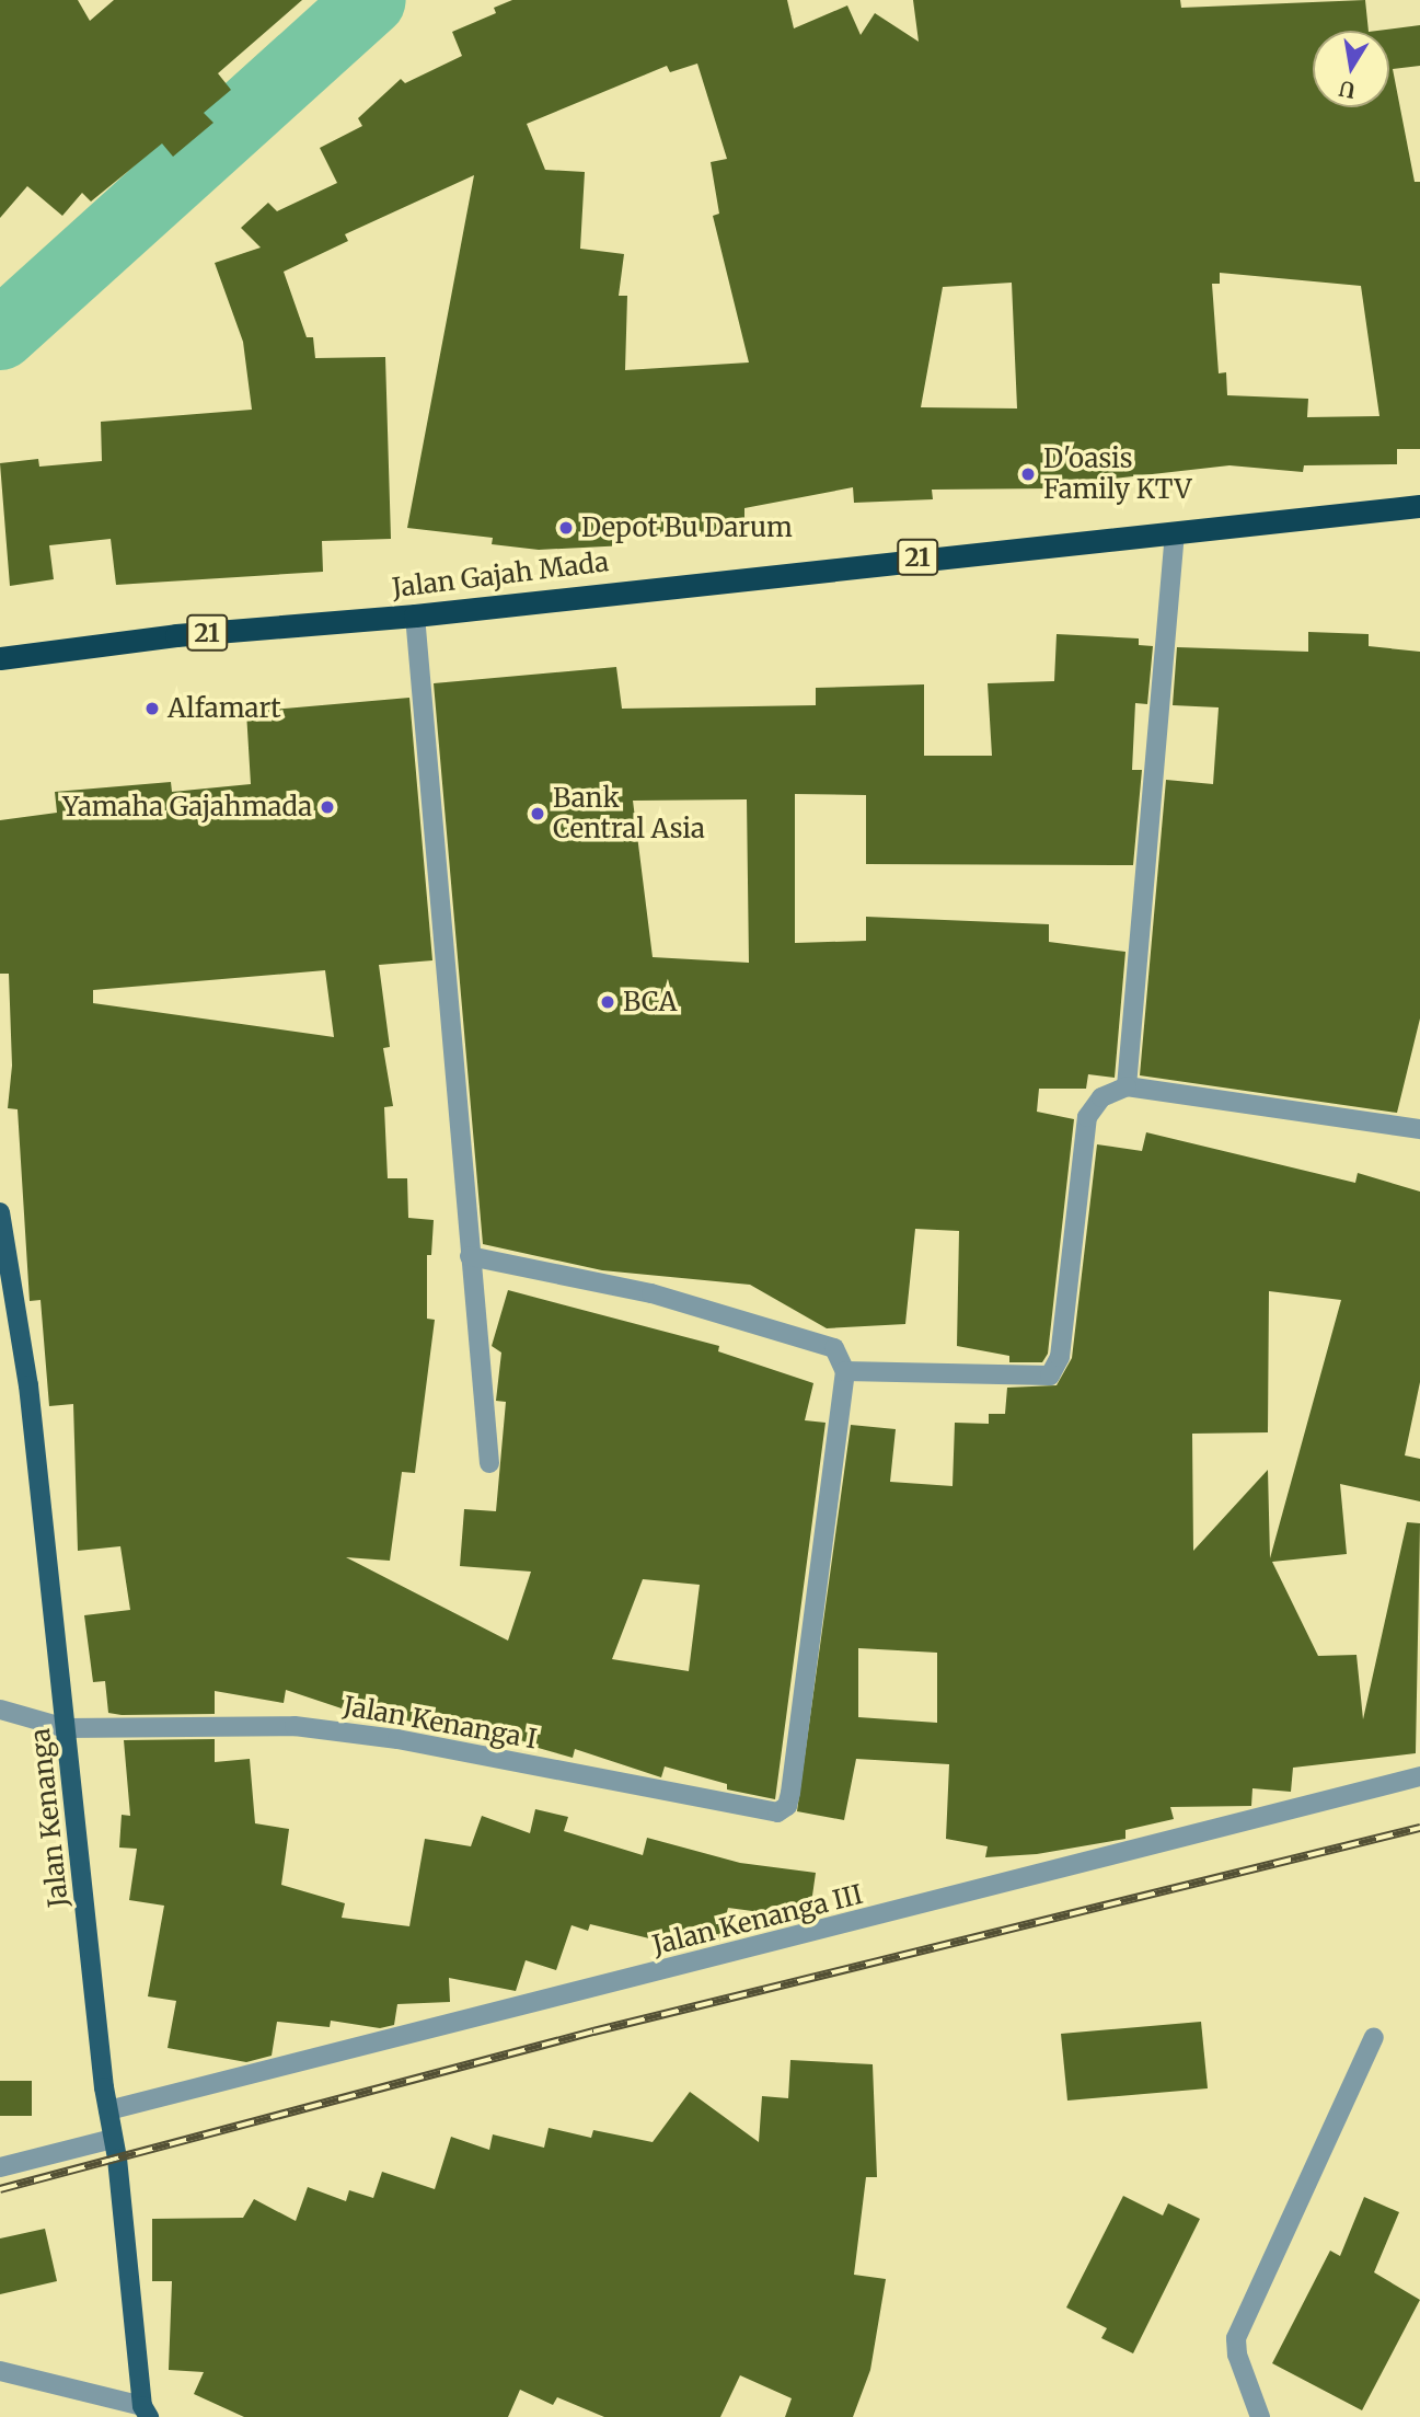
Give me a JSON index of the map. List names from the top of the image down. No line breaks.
{"streets":{"highway":["21","Jalan Gajah Mada"],"main road":["Jalan Kenanga"],"street":["Jalan Kenanga I","Jalan Kenanga III"]},"crossings":[["Jalan Kenanga I","Jalan Kenanga"],["Jalan Kenanga","Jalan Kenanga III"]],"places":["D'oasis Family KTV","Depot Bu Darum","Alfamart","Yamaha Gajahmada","Bank Central Asia","BCA"],"north":"bottom"}
